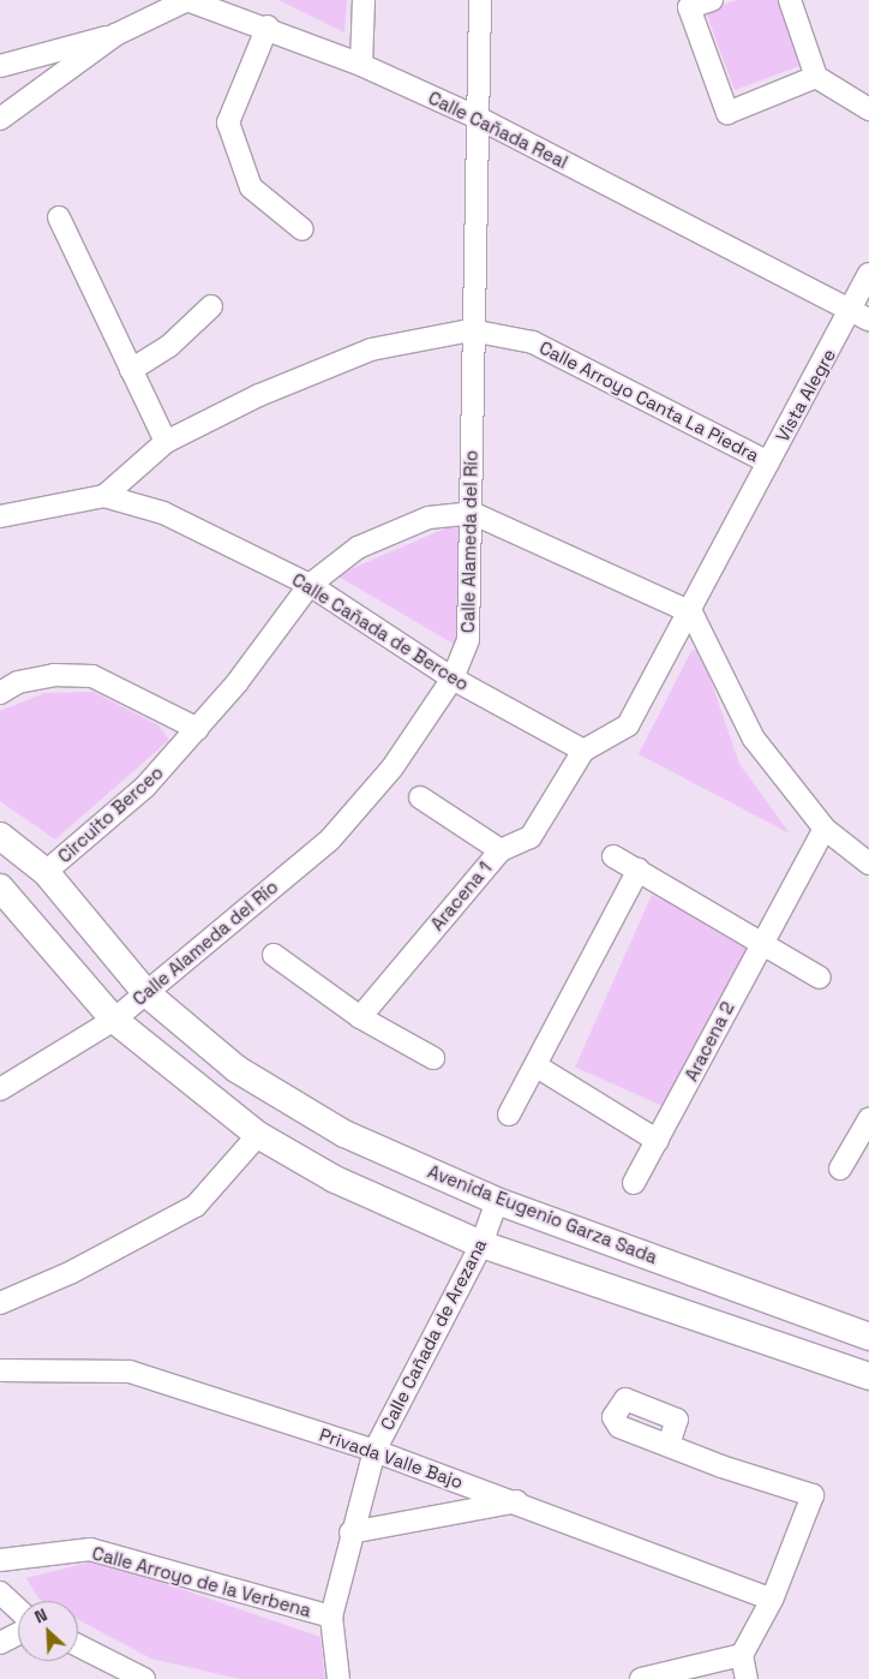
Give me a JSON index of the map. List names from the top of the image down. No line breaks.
{"streets":{"street":["Calle Cañada Real","Vista Alegre","Calle Arroyo Canta La Piedra","Calle Alameda del Río","Calle Cañada de Berceo","Circuito Berceo","Aracena 1","Aracena 2","Avenida Eugenio Garza Sada","Calle Cañada de Arezana","Privada Valle Bajo","Calle Arroyo de la Verbena"]},"crossings":[["Calle Cañada Real","Vista Alegre"],["Calle Cañada Real","Calle Alameda del Río"],["Vista Alegre","Calle Arroyo Canta La Piedra"],["Calle Arroyo Canta La Piedra","Calle Alameda del Río"],["Calle Arroyo Canta La Piedra","Calle Cañada de Berceo"],["Calle Alameda del Río","Calle Cañada de Berceo"],["Calle Alameda del Río","Circuito Berceo"],["Calle Alameda del Río","Avenida Eugenio Garza Sada"],["Calle Cañada de Berceo","Circuito Berceo"],["Circuito Berceo","Avenida Eugenio Garza Sada"],["Avenida Eugenio Garza Sada","Calle Cañada de Arezana"],["Calle Cañada de Arezana","Privada Valle Bajo"],["Calle Cañada de Arezana","Calle Arroyo de la Verbena"]],"north":"top left"}
